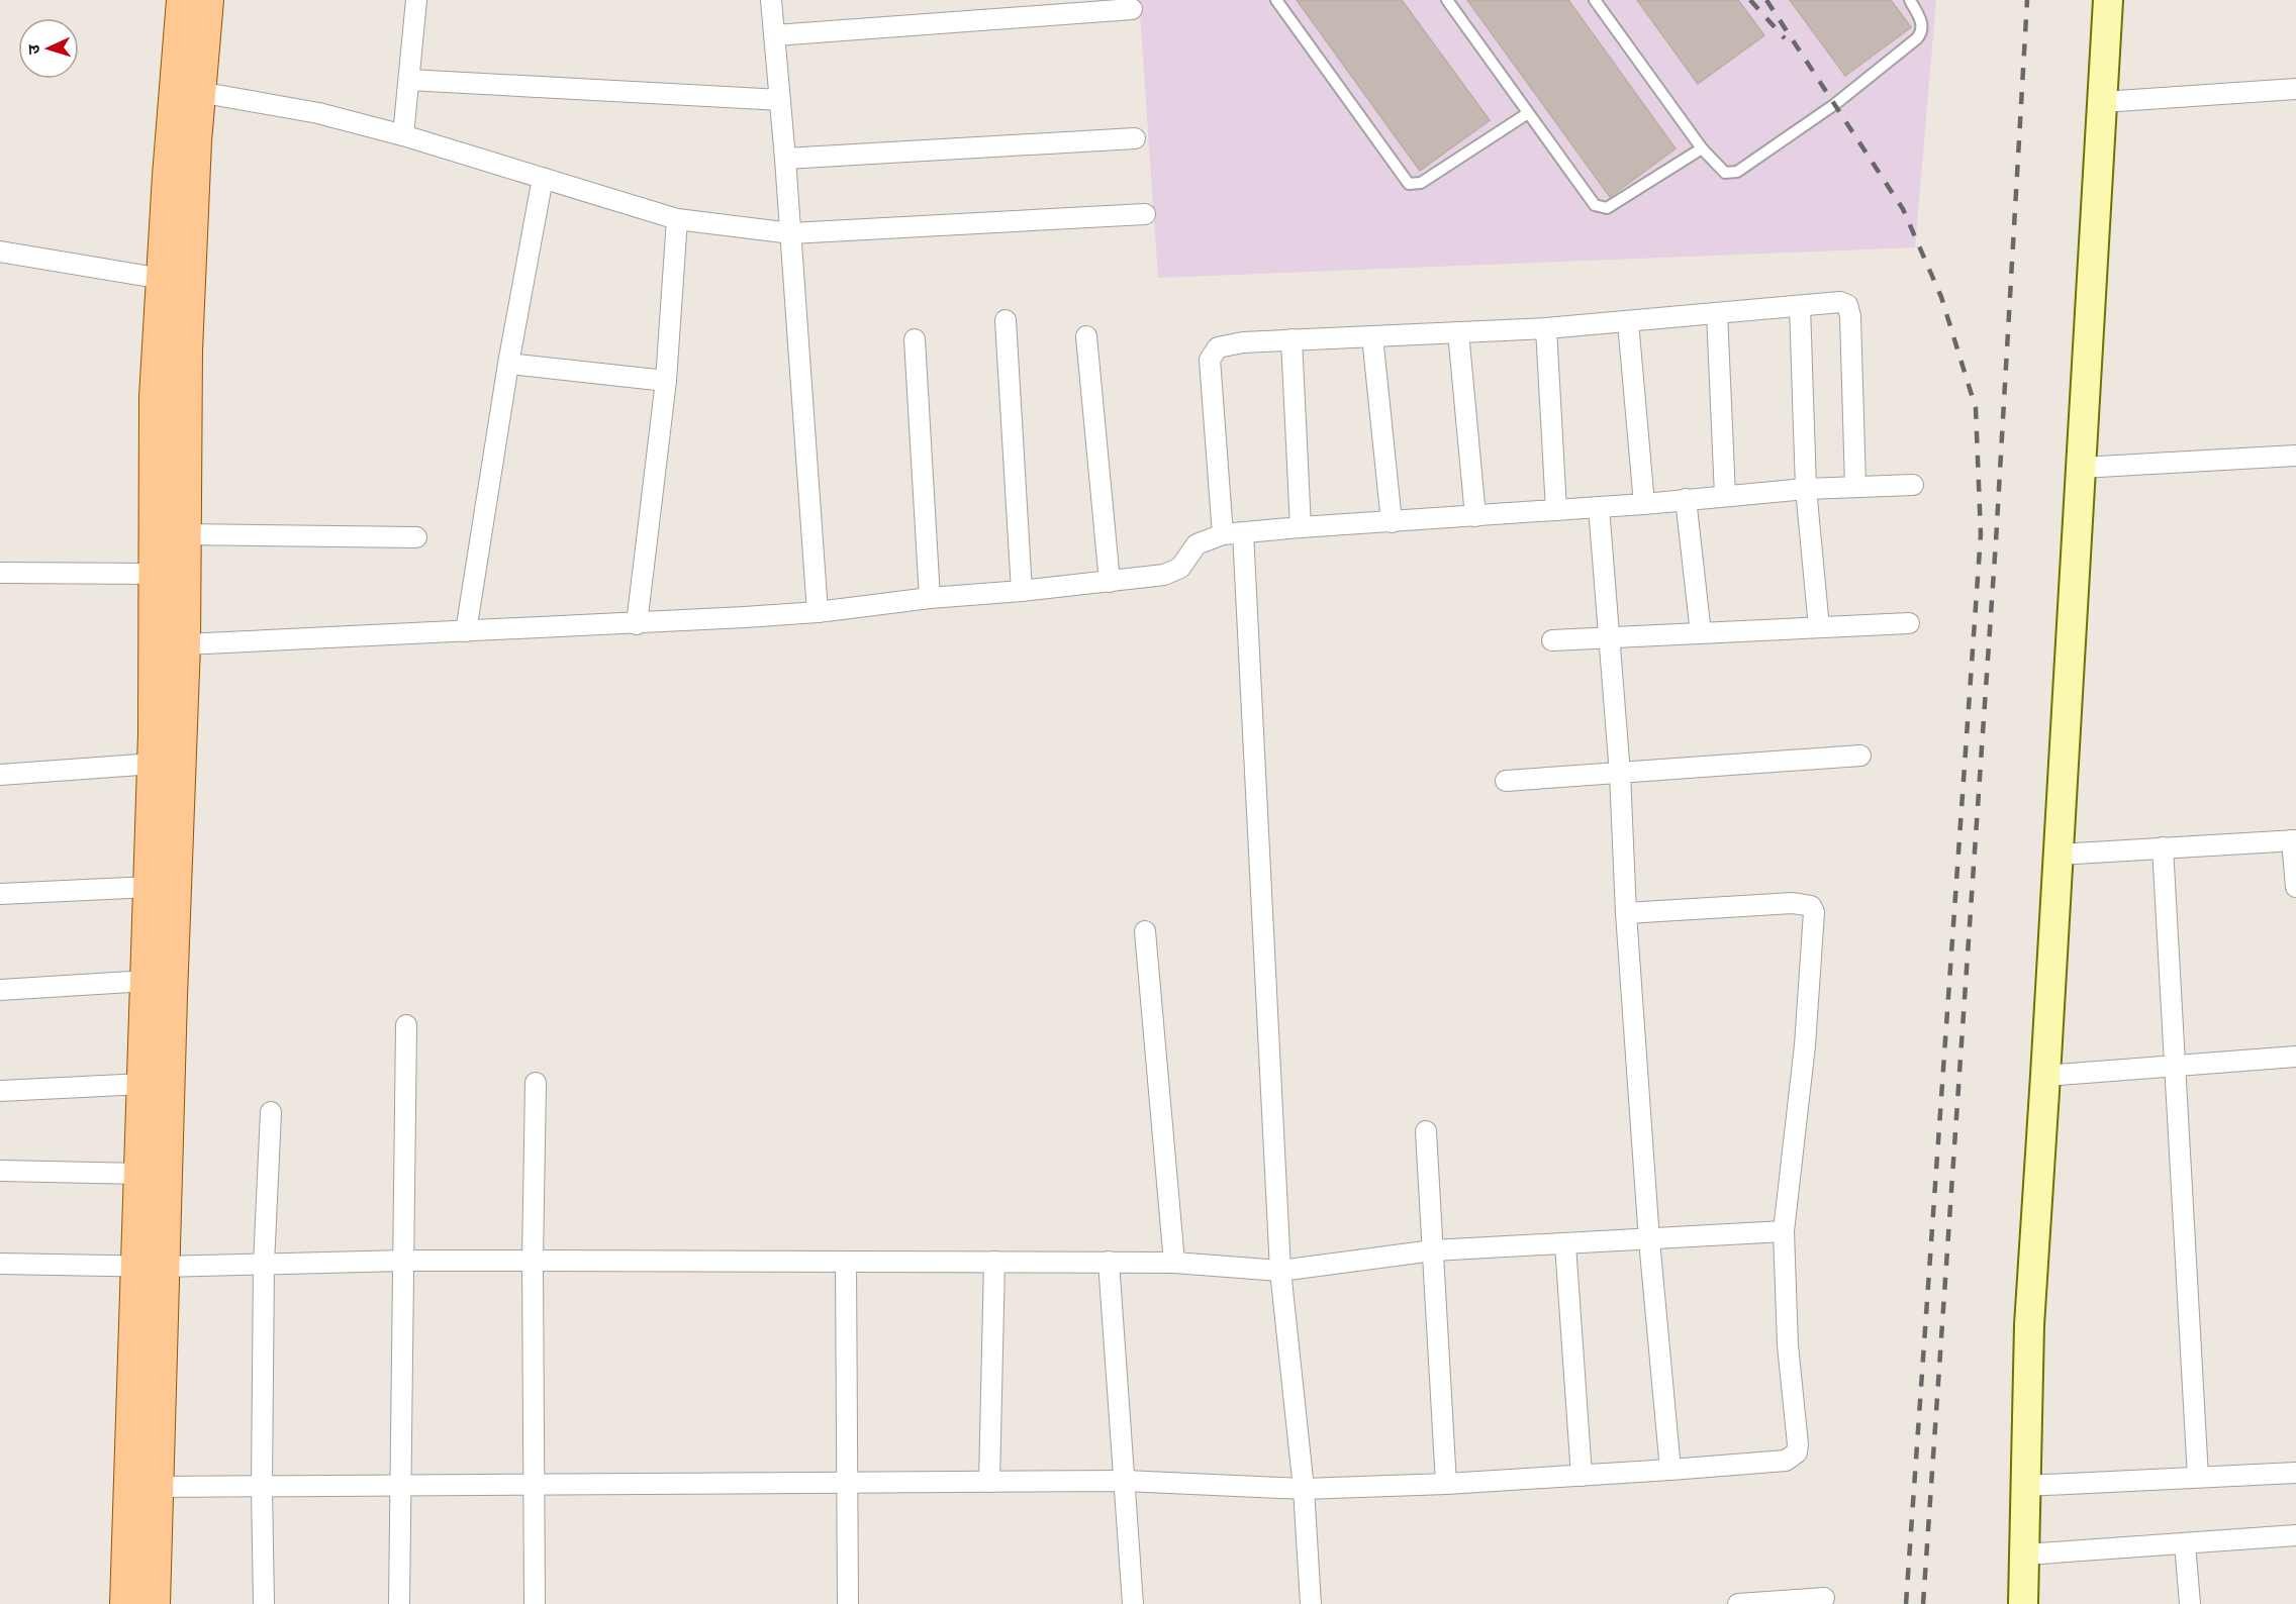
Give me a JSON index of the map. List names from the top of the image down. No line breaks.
{"north":"left"}
